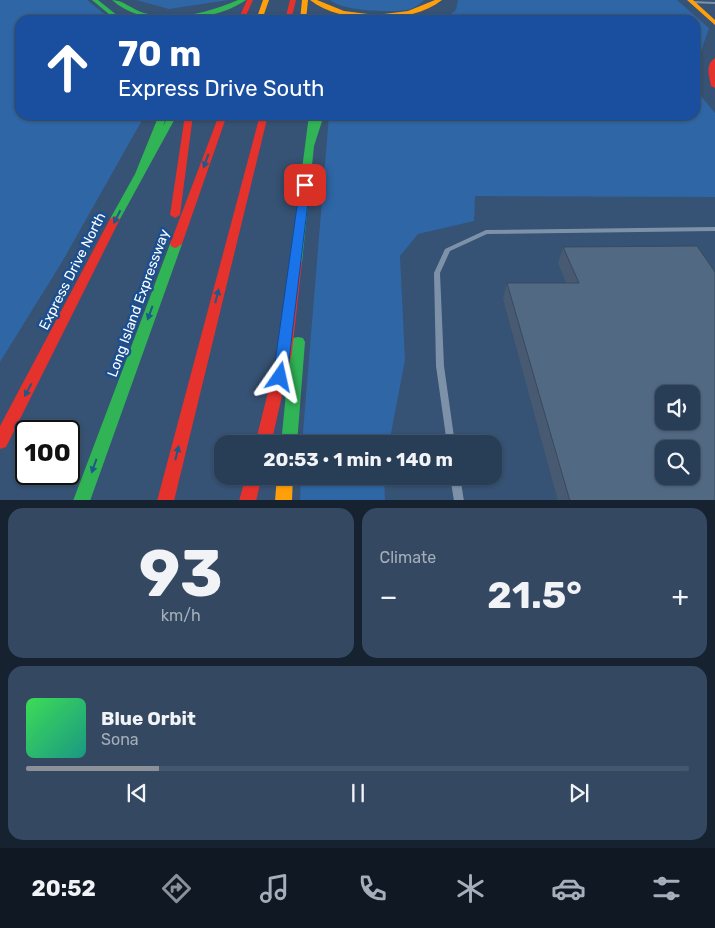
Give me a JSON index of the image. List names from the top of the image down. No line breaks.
{"streets":{"main road":["Express Drive North","Long Island Expressway"]},"one_way":["Express Drive North"],"page":{"turn":["70 m","Express Drive South"],"limit":"100","trip":"20:53 · 1 min · 140 m","tile":[["93","km/h"],"Climate"],"heat":["−","21.5°","+"],"song":["Blue Orbit","Sona"],"tabs":"20:52"}}
